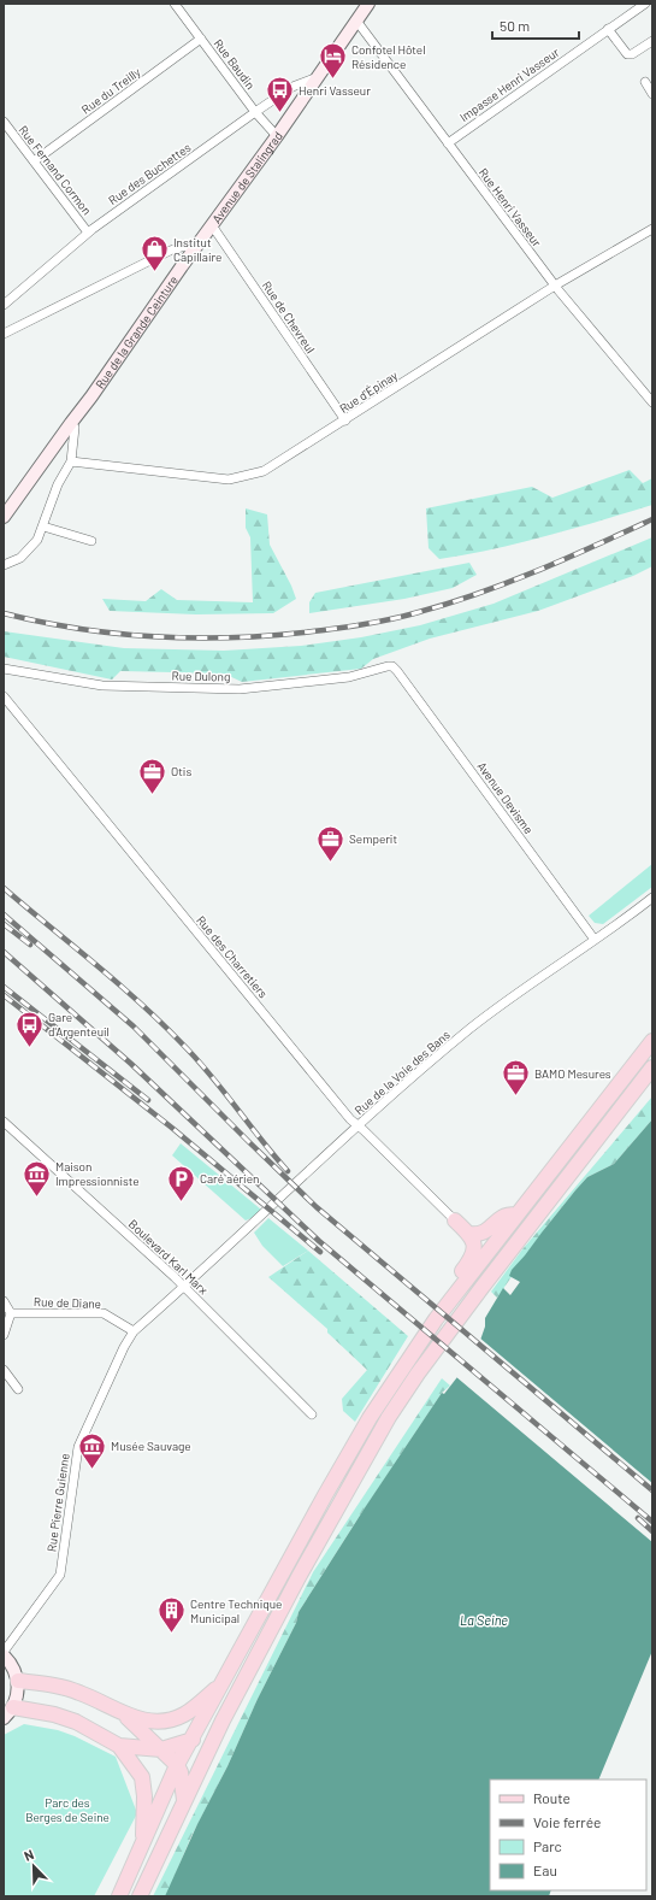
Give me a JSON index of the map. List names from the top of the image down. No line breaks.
{"streets":{"main road":["Avenue de Stalingrad","Rue de la Grande Ceinture"],"street":["Rue Baudin","Impasse Henri Vasseur","Rue du Treilly","Rue Fernand Cormon","Rue des Buchettes","Rue Henri Vasseur","Rue de Chevreul","Rue d'Épinay","Rue Dulong","Avenue Devisme","Rue des Charretiers","Rue de la Voie des Bans","Boulevard Karl Marx","Rue de Diane","Rue Pierre Guienne"]},"crossings":[["Rue Baudin","Rue du Treilly"],["Rue Baudin","Rue des Buchettes"],["Rue Baudin","Avenue de Stalingrad"],["Impasse Henri Vasseur","Rue Henri Vasseur"],["Rue du Treilly","Rue Fernand Cormon"],["Rue Fernand Cormon","Rue des Buchettes"],["Rue des Buchettes","Avenue de Stalingrad"],["Avenue de Stalingrad","Rue Henri Vasseur"],["Avenue de Stalingrad","Rue de Chevreul"],["Avenue de Stalingrad","Rue de la Grande Ceinture"],["Rue Henri Vasseur","Rue d'Épinay"],["Rue de Chevreul","Rue d'Épinay"],["Rue de la Grande Ceinture","Rue d'Épinay"],["Rue Dulong","Avenue Devisme"],["Avenue Devisme","Rue de la Voie des Bans"],["Rue des Charretiers","Rue de la Voie des Bans"],["Rue de la Voie des Bans","Boulevard Karl Marx"],["Rue de la Voie des Bans","Rue Pierre Guienne"],["Boulevard Karl Marx","Rue Pierre Guienne"],["Rue de Diane","Rue Pierre Guienne"]],"water":["La Seine"],"parks":["Parc des Berges de Seine"],"places":{"hotel":["Confotel Hôtel Résidence"],"bus stop":["Henri Vasseur","Gare d'Argenteuil"],"shop":["Institut Capillaire"],"office":["Otis","Semperit","BAMO Mesures"],"museum":["Maison Impressionniste","Musée Sauvage"],"parking":["Caré aérien"],"building":["Centre Technique Municipal"]},"legend":["Route","Voie ferrée","Parc","Eau"],"scale_bar":"50 m","north":"top left"}
